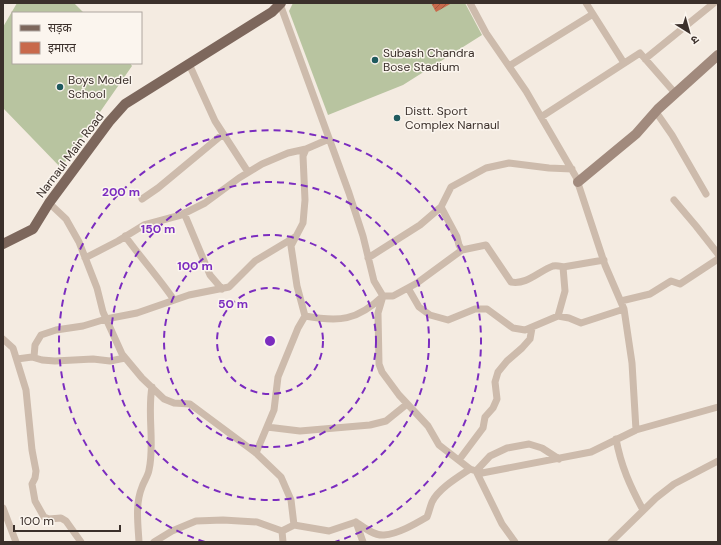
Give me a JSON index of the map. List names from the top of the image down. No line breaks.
{"streets":{"main road":["Narnaul Main Road"]},"places":["Subash Chandra Bose Stadium","Boys Model School","Distt. Sport Complex Narnaul"],"legend":["सड़क","इमारत"],"scale_bar":"100 m","north":"bottom right","rings":["200 m","150 m","100 m","50 m"]}
